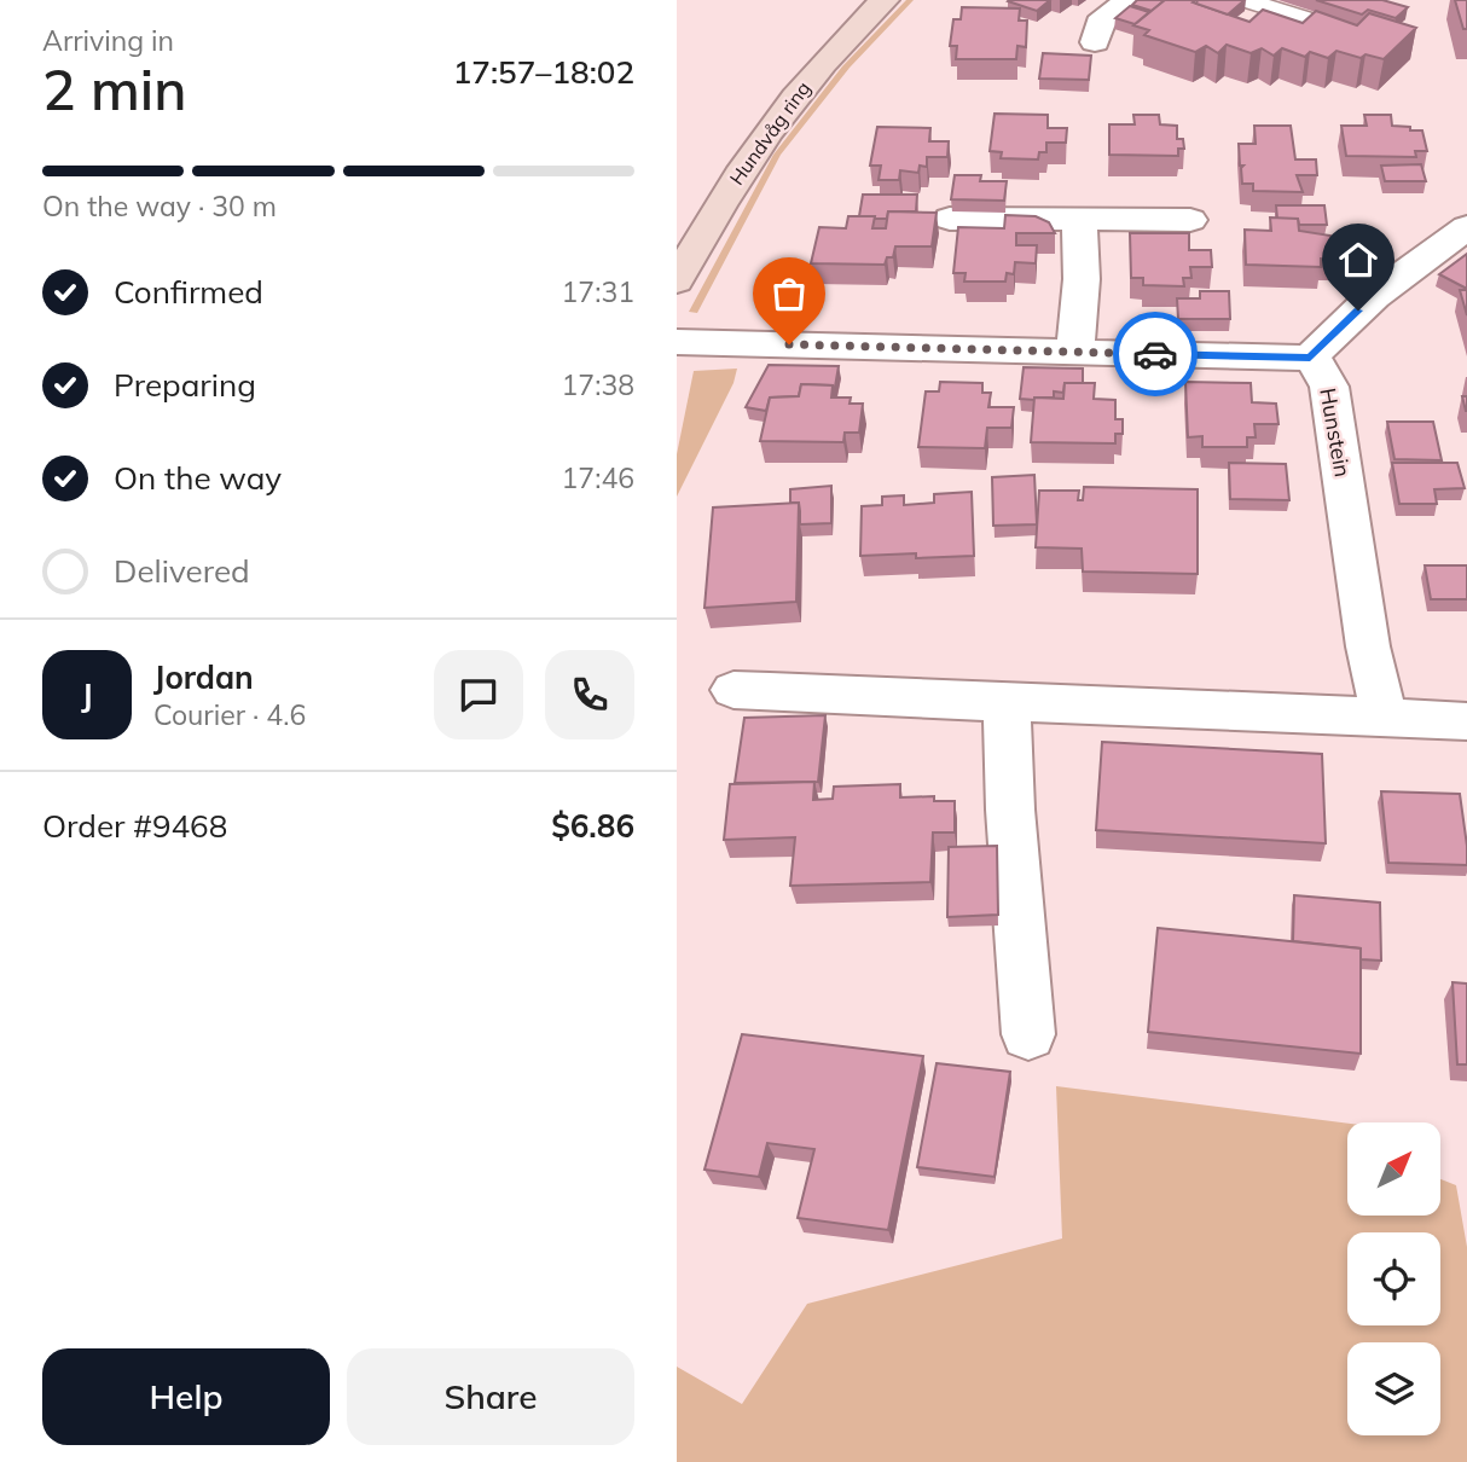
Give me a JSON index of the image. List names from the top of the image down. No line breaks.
{"streets":{"main road":["Hundvåg ring"],"street":["Hunstein"]},"north":"top right","page":{"heading":["2 min","Arriving in","17:57–18:02"],"panel":["Jordan","Courier · 4.6","Order #9468","$6.86"],"bar":"On the way · 30 m","list":[["Confirmed","17:31"],["Preparing","17:38"],["On the way","17:46"],"Delivered"],"round":"J","buttons":["Help","Share"]}}
